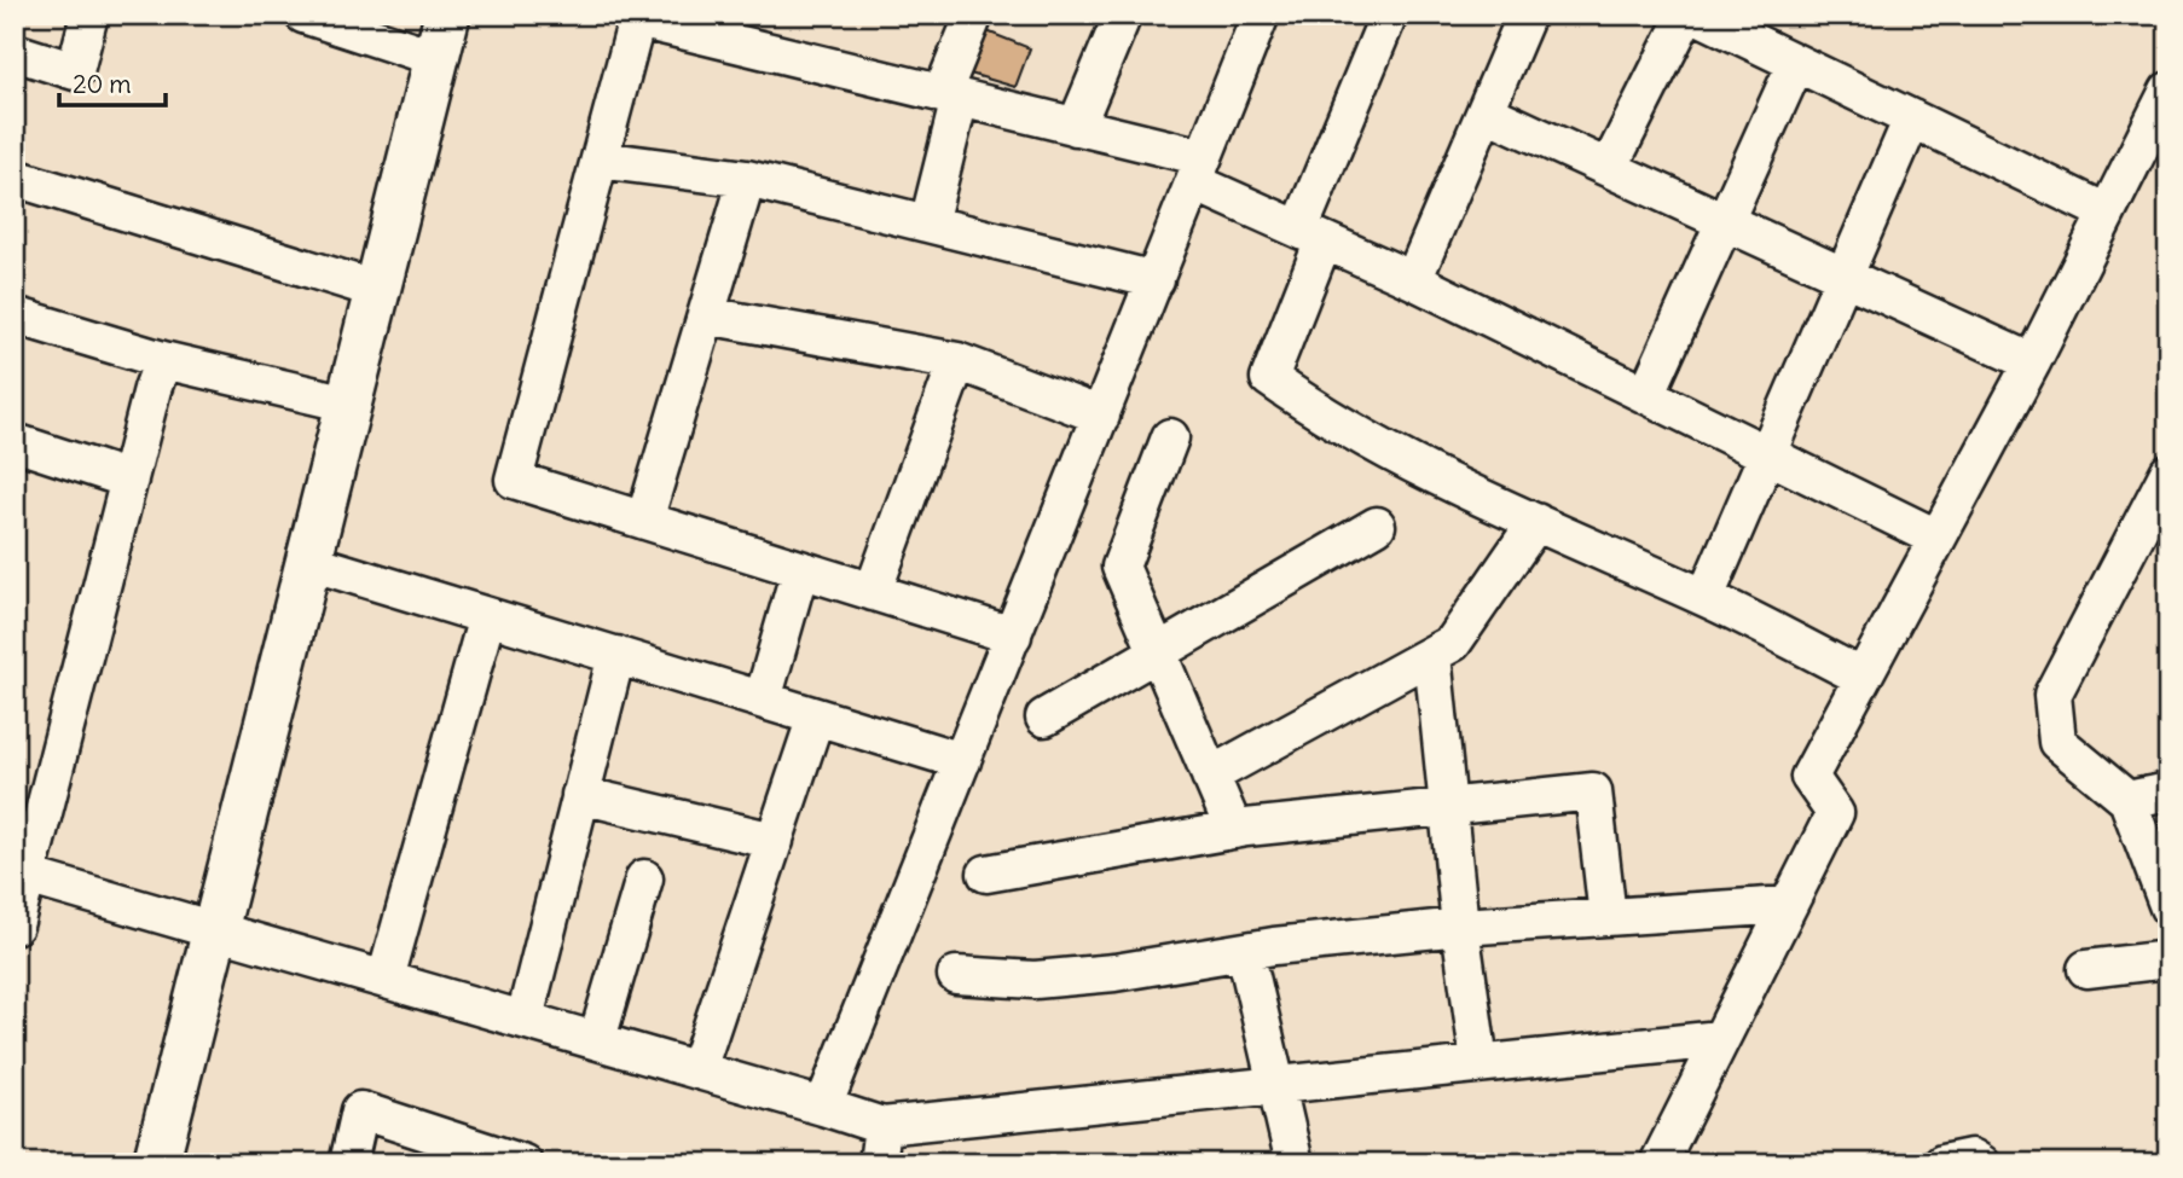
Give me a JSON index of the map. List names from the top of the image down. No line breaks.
{"scale_bar":"20 m"}
